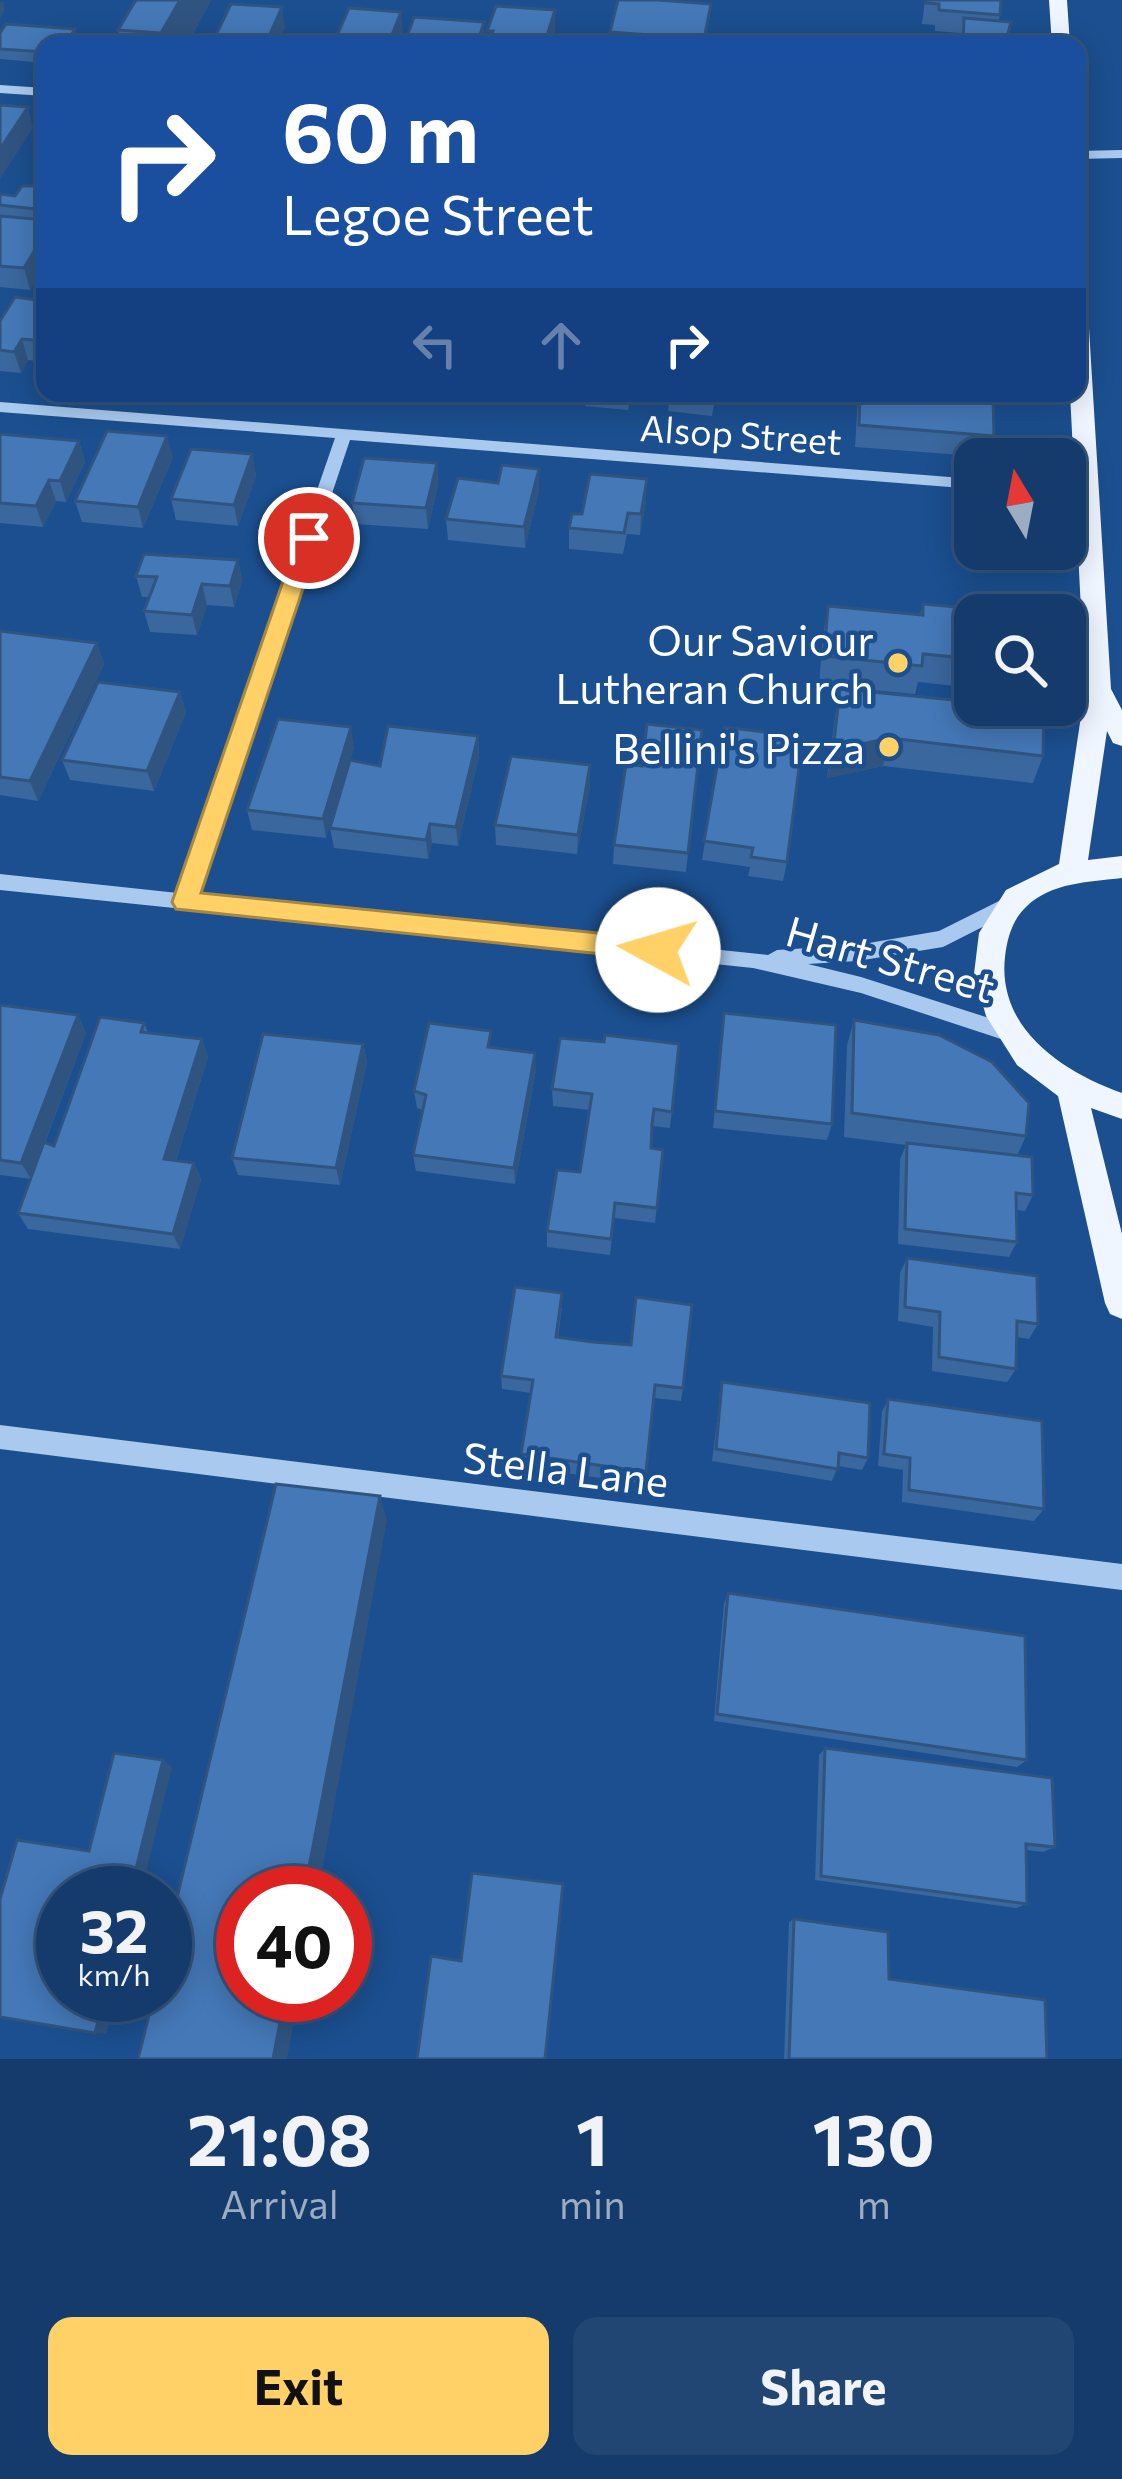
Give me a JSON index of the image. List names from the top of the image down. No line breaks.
{"streets":{"street":["Alsop Street","Hart Street","Stella Lane"]},"places":["Our Saviour Lutheran Church","Bellini's Pizza"],"north":"top","page":{"turn":["60 m","Legoe Street"],"speed":"32 km/h","limit":"40","eta":["21:08","Arrival","1","min","130","m"],"buttons":["Exit","Share"]}}
